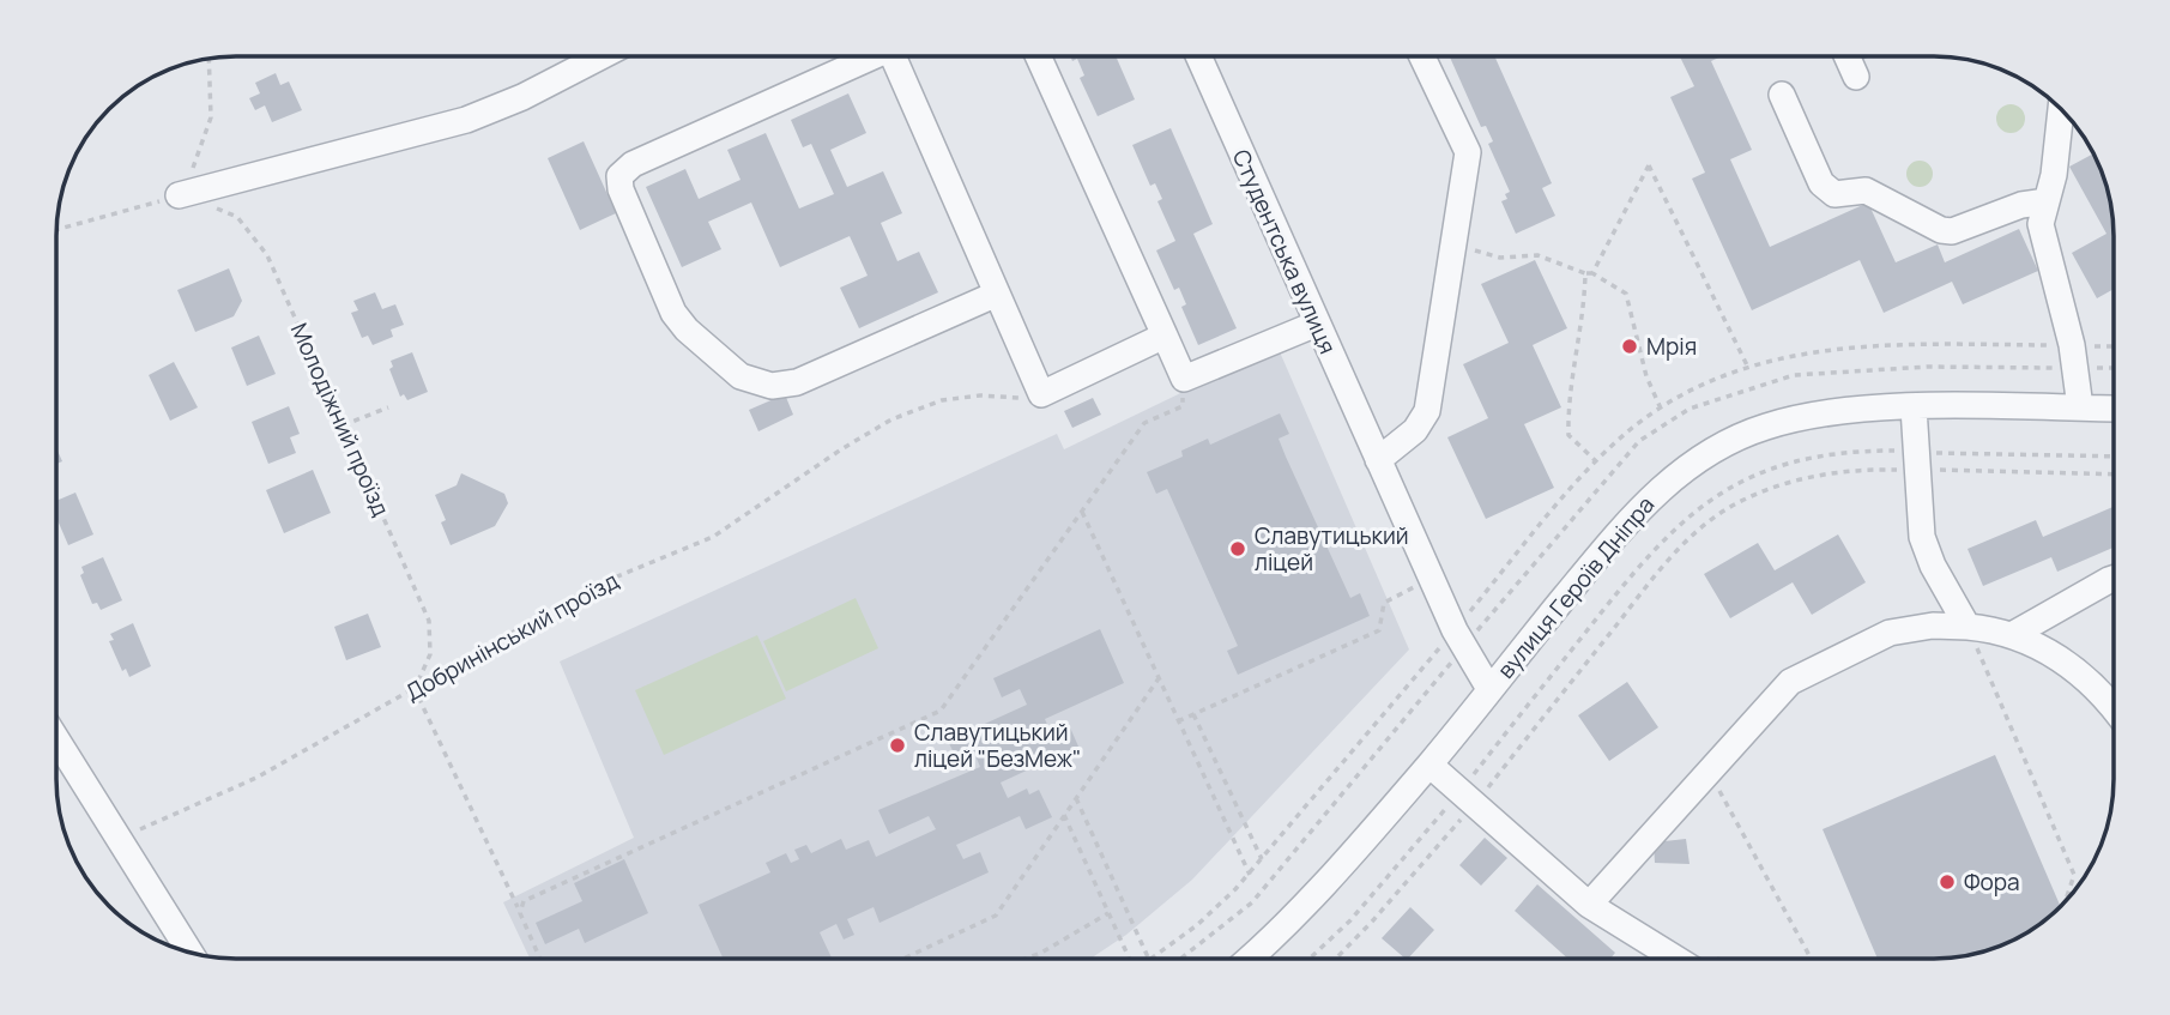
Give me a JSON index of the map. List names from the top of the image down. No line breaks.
{"streets":{"street":["Студентська вулиця","вулиця Героїв Дніпра"],"path":["Молодіжний проїзд","Добринінський проїзд"]},"crossings":[["Студентська вулиця","вулиця Героїв Дніпра"],["Молодіжний проїзд","Добринінський проїзд"]],"places":["Мрiя","Славутицький ліцей","Славутицький ліцей \"БезМеж\"","Фора"]}
